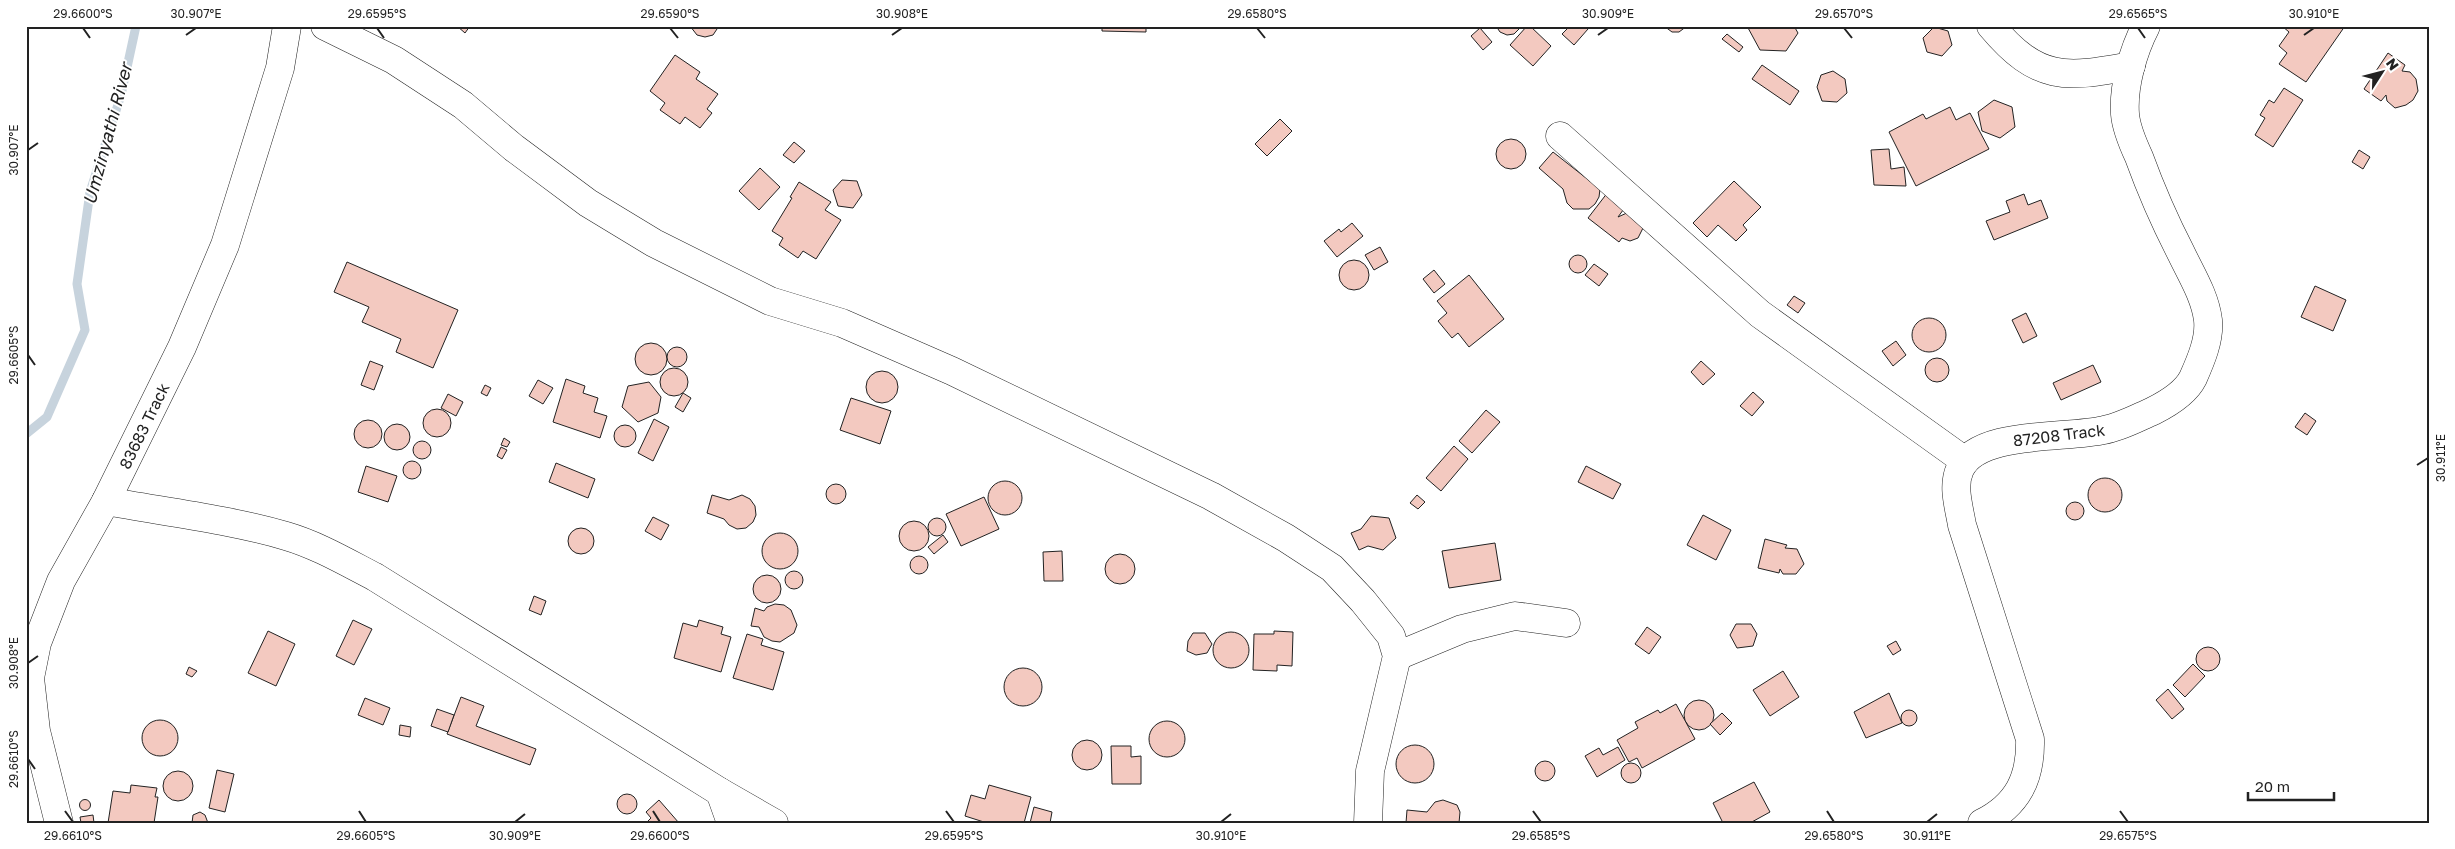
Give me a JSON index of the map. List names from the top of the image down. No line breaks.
{"streets":{"street":["83683 Track","87208 Track"]},"water":["Umzinyathi River"],"scale_bar":"20 m","north":"top right","coordinates":["29.6600°S","30.907°E","29.6595°S","29.6590°S","30.908°E","29.6580°S","30.909°E","29.6570°S","29.6565°S","30.910°E","29.6605°S","30.911°E","29.6610°S","29.6585°S","29.6575°S"]}
